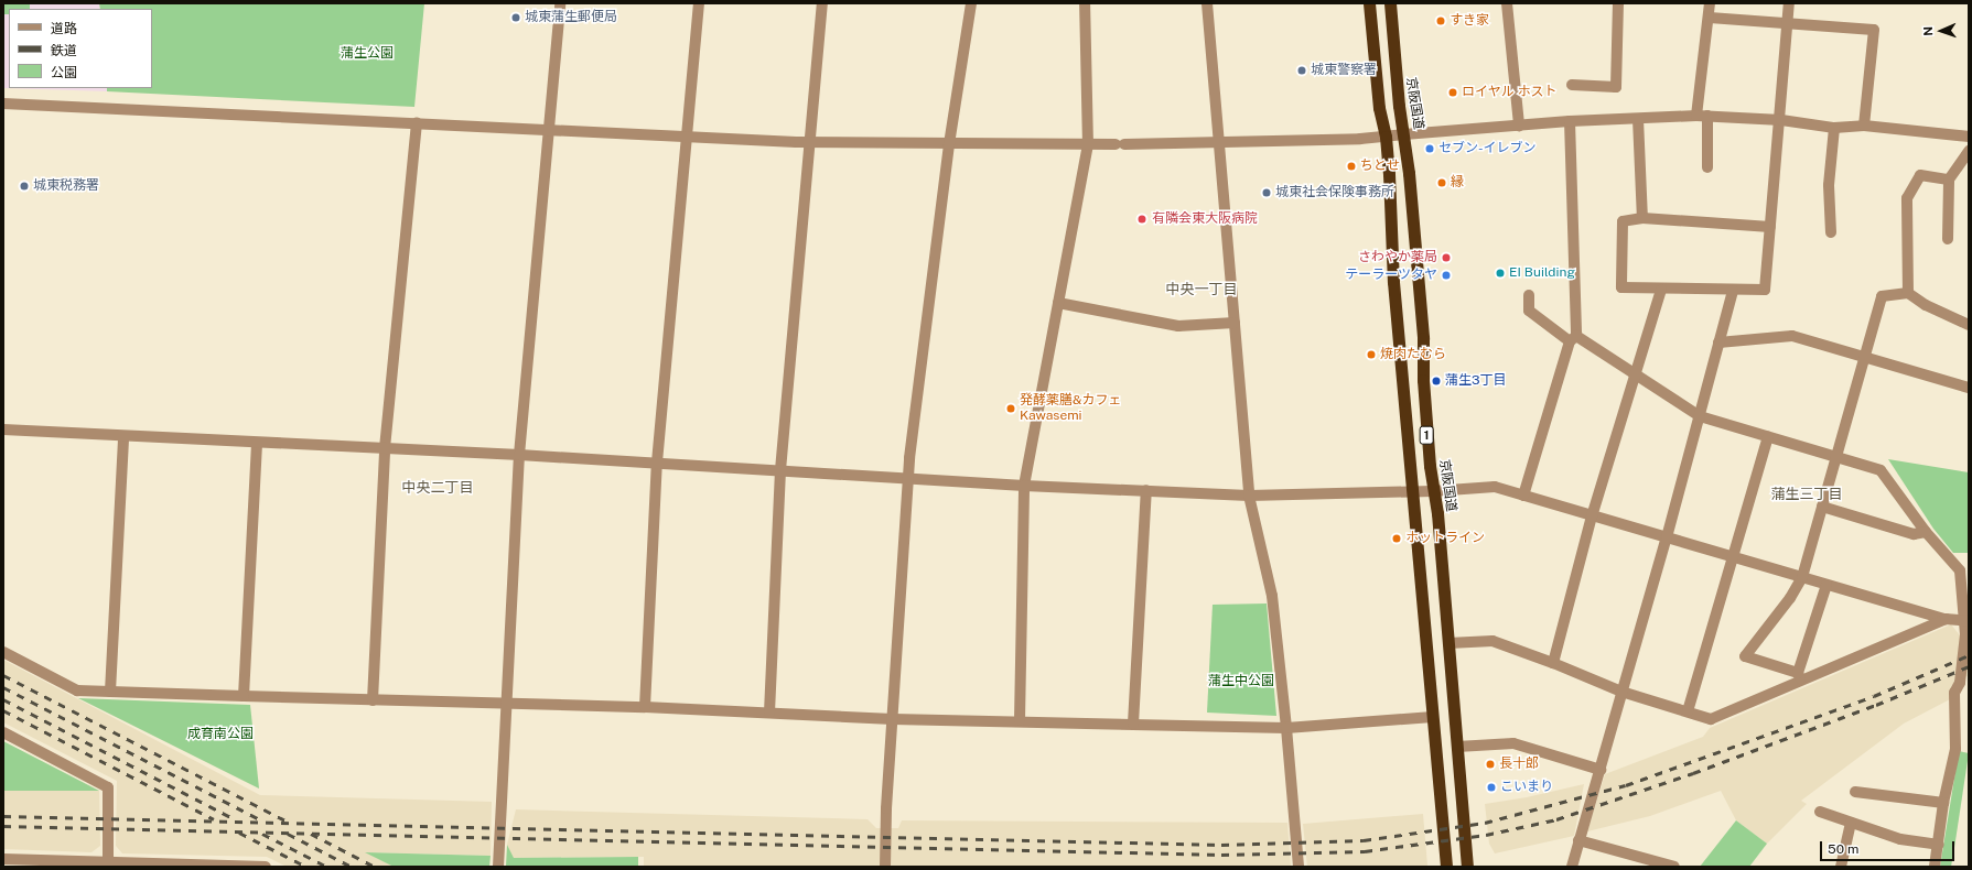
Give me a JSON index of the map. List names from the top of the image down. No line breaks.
{"streets":{"highway":["京阪国道","1"]},"districts":["中央一丁目","中央二丁目","蒲生三丁目"],"parks":["蒲生公園","蒲生中公園","成育南公園"],"places":["城東蒲生郵便局","すき家","城東警察署","ロイヤル ホスト","セブン-イレブン","ちとせ","縁","城東税務署","城東社会保険事務所","有隣会東大阪病院","さわやか薬局","EI Building","テーラーツタヤ","焼肉たむら","蒲生3丁目","発酵薬膳&カフェ Kawasemi","ホットライン","長十郎","こいまり"],"legend":["道路","鉄道","公園"],"scale_bar":"50 m","north":"left"}
